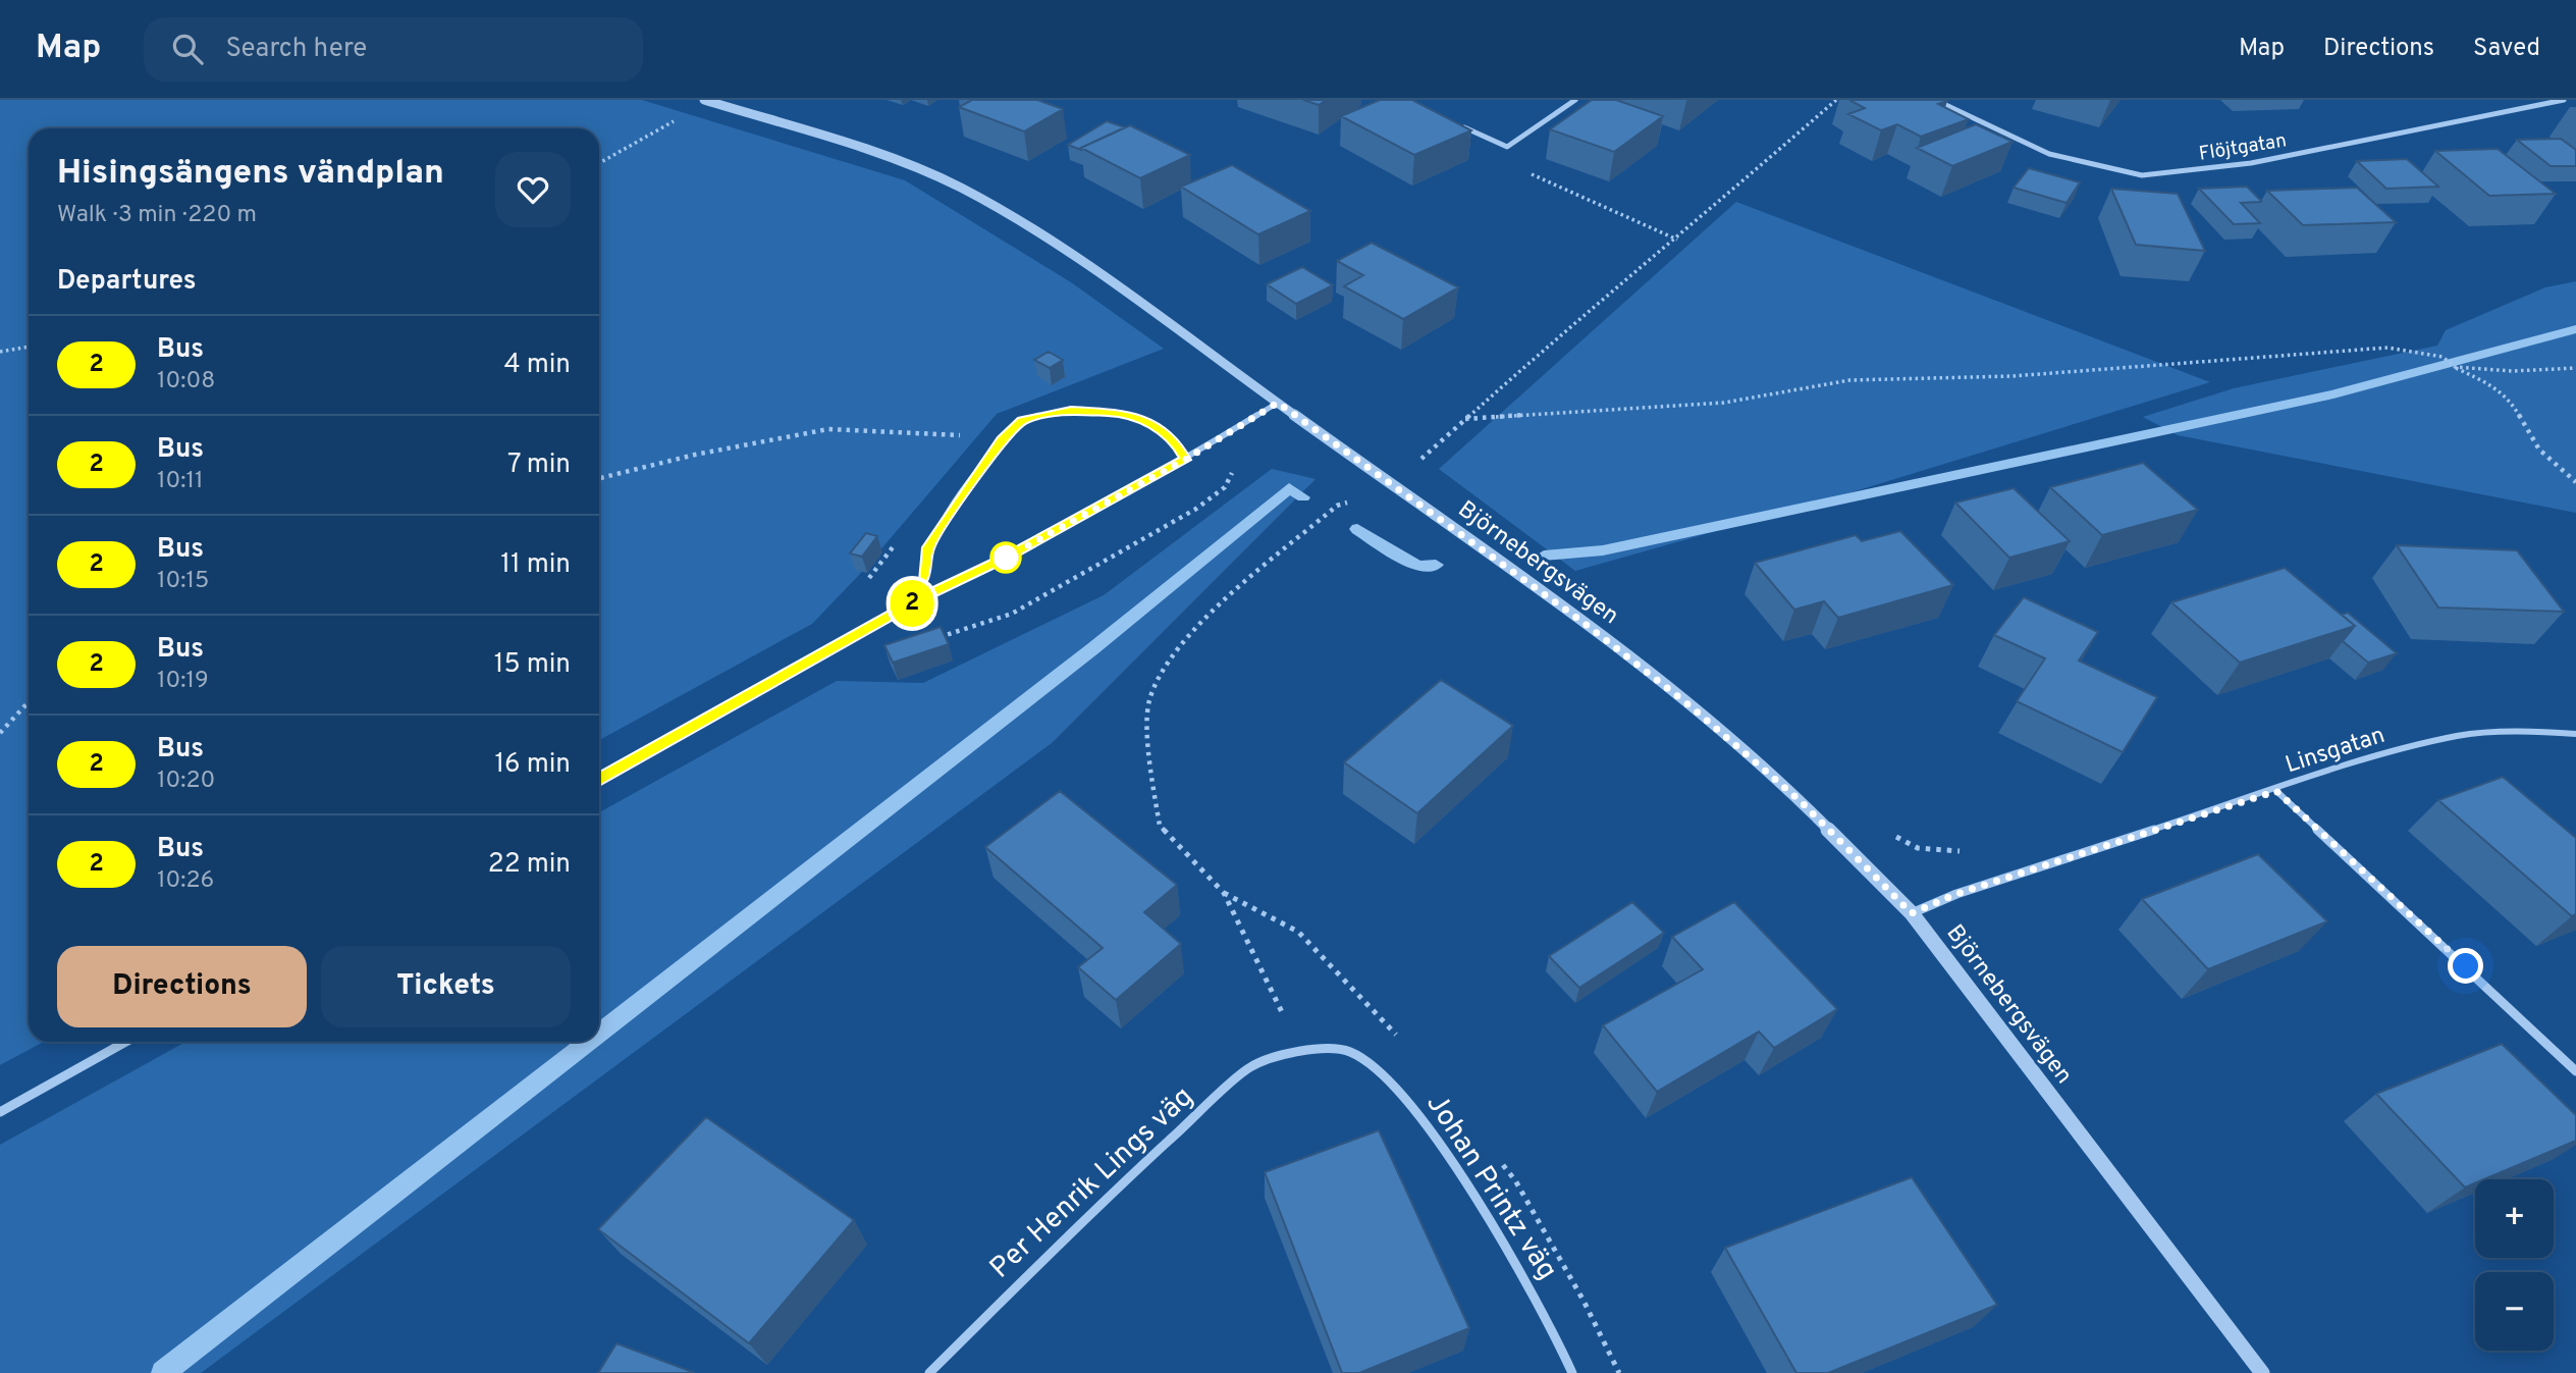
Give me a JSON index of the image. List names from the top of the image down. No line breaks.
{"streets":{"street":["Flöjtgatan","Björnebergsvägen","Linsgatan","Per Henrik Lings väg","Johan Printz väg"]},"crossings":[["Björnebergsvägen","Linsgatan"],["Per Henrik Lings väg","Johan Printz väg"]],"lines":["bus line 2"],"page":{"header":"Map","search":"Search here","nav":["Map","Directions","Saved"],"on_map":"2","heading":[["Hisingsängens vändplan","Walk · 3 min · 220 m"],"Departures"],"list":[{"mark":"2","name":"Bus","note":"10:08","value":"4 min"},{"mark":"2","name":"Bus","note":"10:11","value":"7 min"},{"mark":"2","name":"Bus","note":"10:15","value":"11 min"},{"mark":"2","name":"Bus","note":"10:19","value":"15 min"},{"mark":"2","name":"Bus","note":"10:20","value":"16 min"},{"mark":"2","name":"Bus","note":"10:26","value":"22 min"}],"buttons":["Directions","Tickets"],"map_buttons":["+","−"]}}
